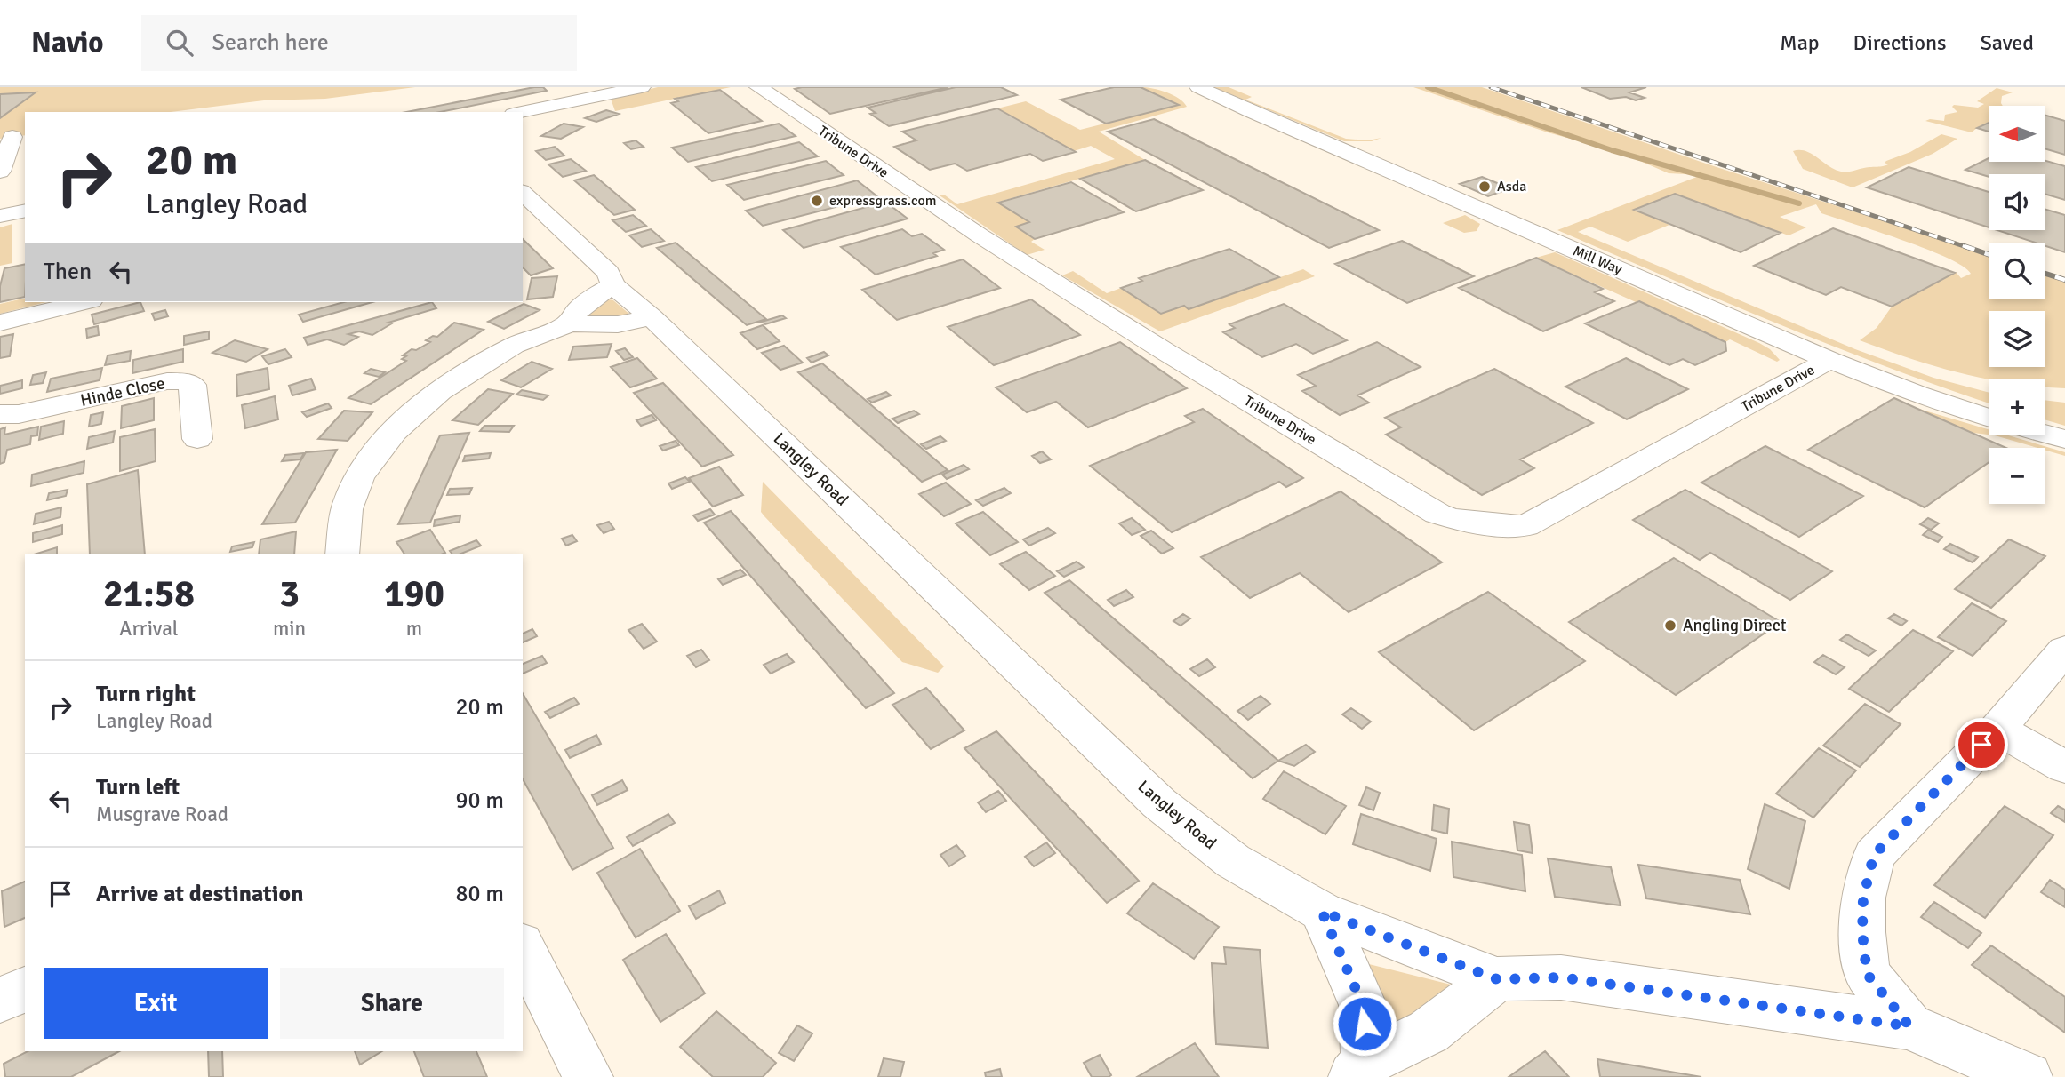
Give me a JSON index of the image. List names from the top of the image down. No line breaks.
{"streets":{"street":["Tribune Drive","Mill Way","Hinde Close","Langley Road"]},"crossings":[["Tribune Drive","Mill Way"]],"places":["Asda","expressgrass.com","Angling Direct"],"north":"left","page":{"header":"Navio","search":"Search here","nav":["Map","Directions","Saved"],"map_buttons":["+","−"],"turn":["20 m","Langley Road"],"then":"Then","eta":["21:58","Arrival","3","min","190","m"],"list":[{"name":"Turn right","note":"Langley Road","value":"20 m"},{"name":"Turn left","note":"Musgrave Road","value":"90 m"},{"name":"Arrive at destination","value":"80 m"}],"buttons":["Exit","Share"]}}
